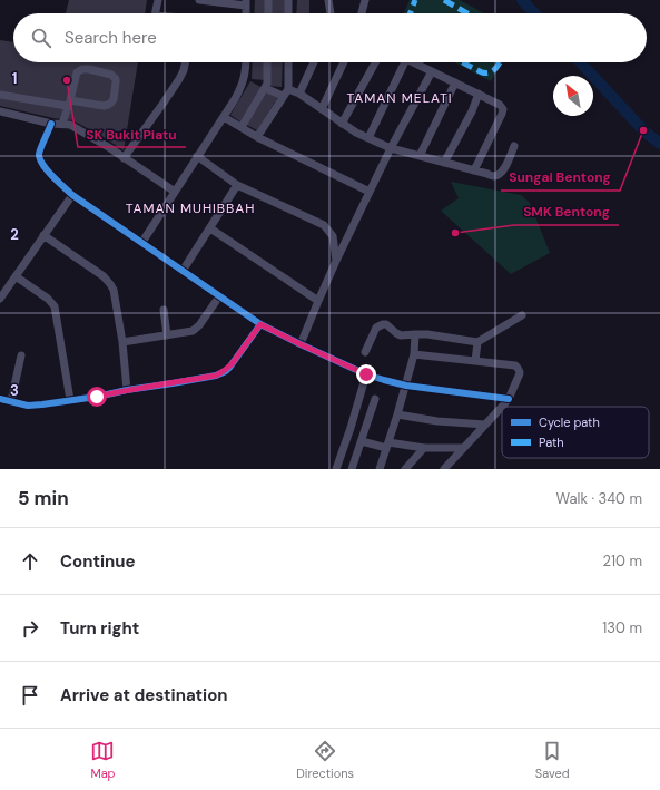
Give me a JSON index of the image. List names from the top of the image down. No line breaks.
{"districts":["TAMAN MELATI","TAMAN MUHIBBAH"],"places":["SK Bukit Piatu","Sungai Bentong","SMK Bentong"],"legend":["Cycle path","Path"],"north":"top left","page":{"search":"Search here","heading":["5 min","Walk · 340 m"],"list":[["Continue","210 m"],["Turn right","130 m"],"Arrive at destination"],"nav":["Map","Directions","Saved"]},"grid":{"rows":["1","2","3"]}}
